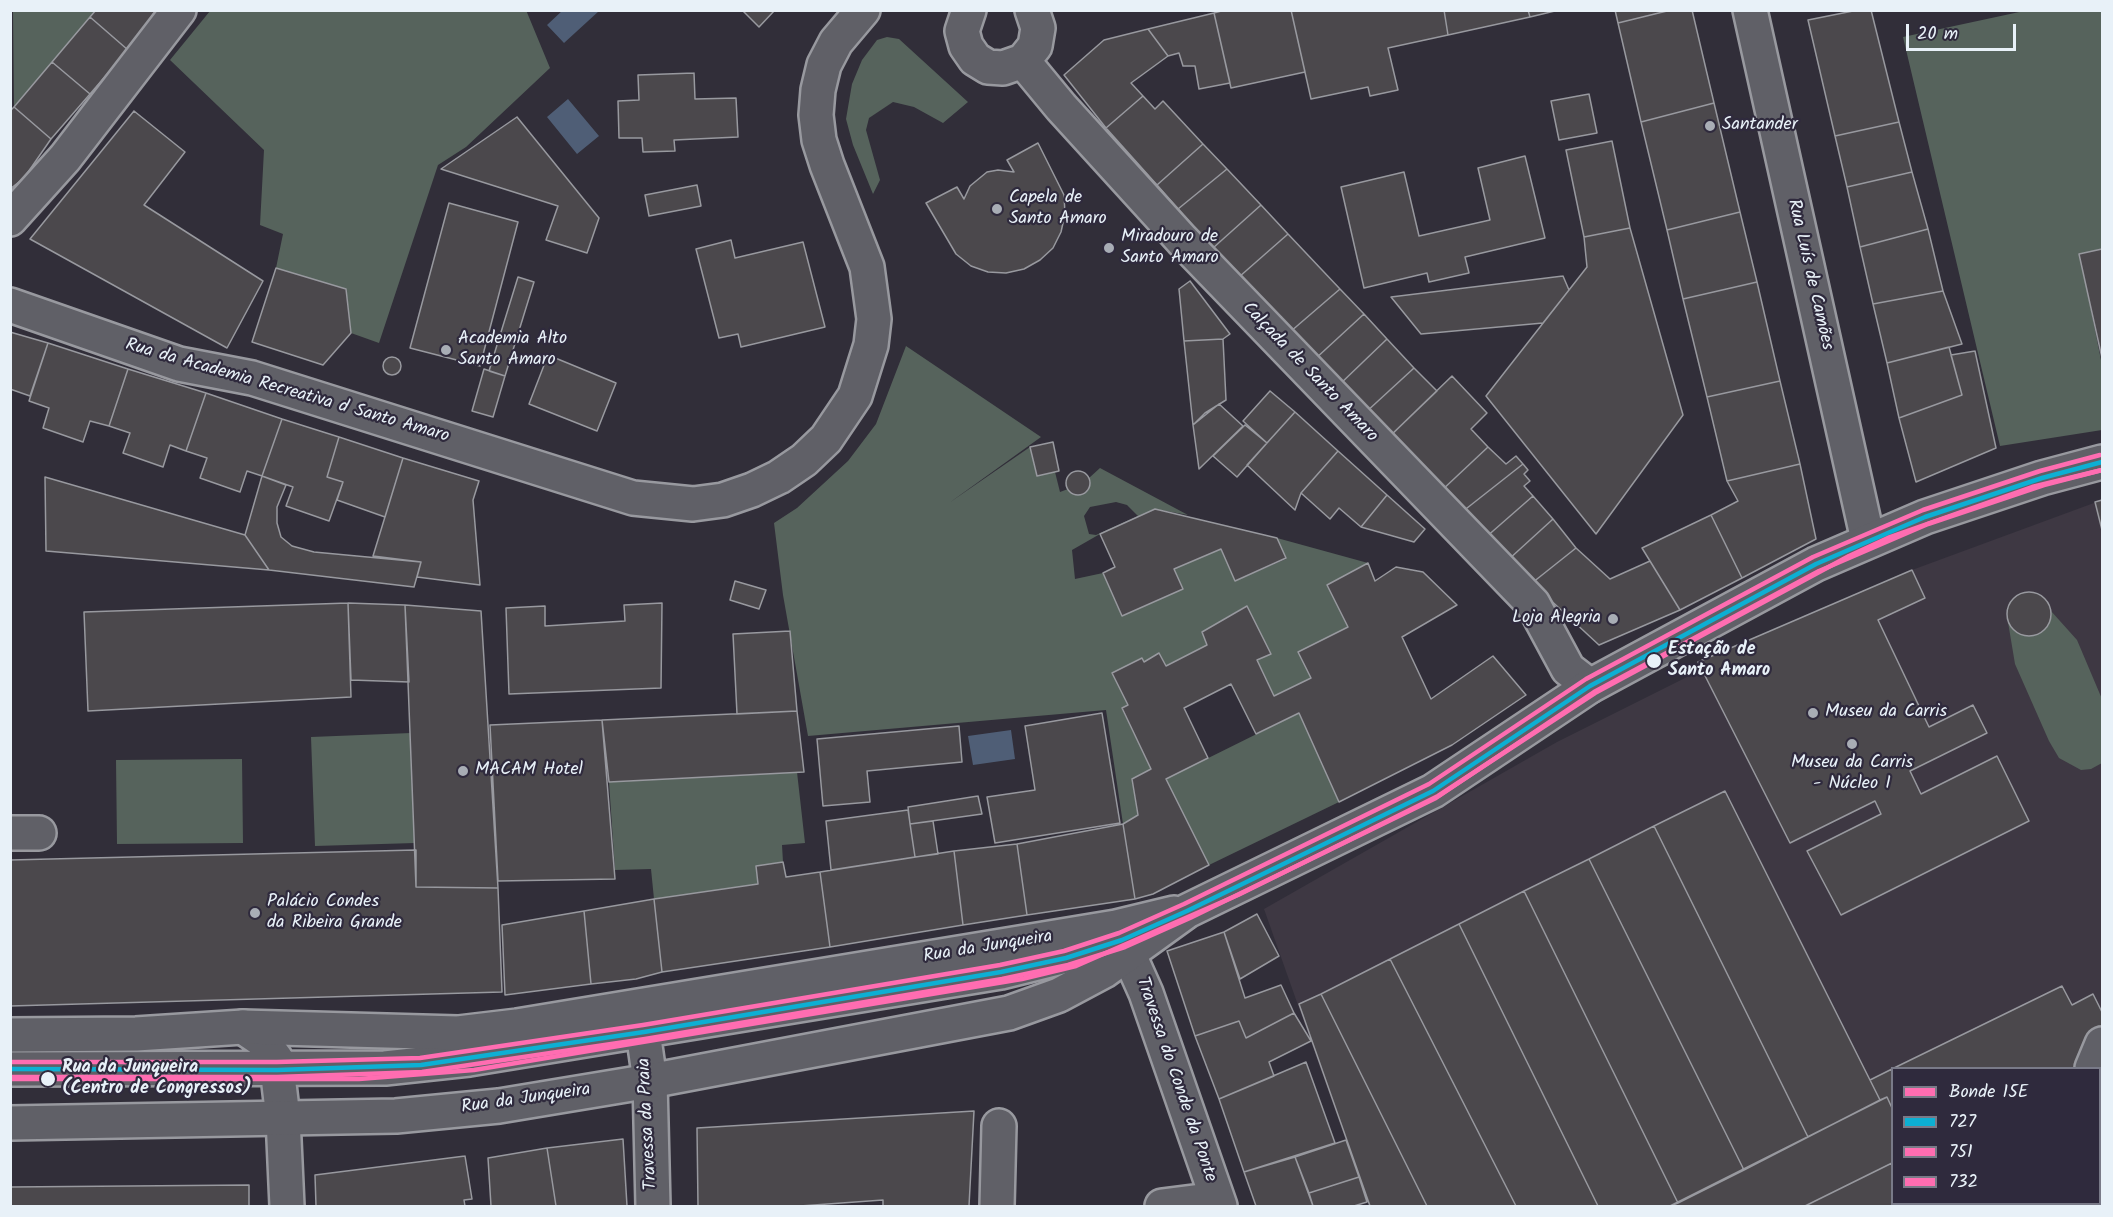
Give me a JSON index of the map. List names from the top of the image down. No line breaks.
{"streets":{"main road":["Rua Luís de Camões","Calçada de Santo Amaro","Rua da Academia Recreativa d Santo Amaro","Rua da Junqueira","Travessa do Conde da Ponte","Travessa da Praia"]},"crossings":[["Rua Luís de Camões","Rua da Junqueira"],["Calçada de Santo Amaro","Rua da Junqueira"],["Rua da Junqueira","Travessa do Conde da Ponte"],["Rua da Junqueira","Travessa da Praia"]],"places":["Santander","Capela de Santo Amaro","Miradouro de Santo Amaro","Academia Alto Santo Amaro","Loja Alegria","Estação de Santo Amaro","Museu da Carris","Museu da Carris - Núcleo I","MACAM Hotel","Palácio Condes da Ribeira Grande","Rua da Junqueira (Centro de Congressos)"],"lines":["transit line 732","transit line 727","tram line 15E","transit line 751"],"legend":["Bonde 15E","727","751","732"],"scale_bar":"20 m"}
